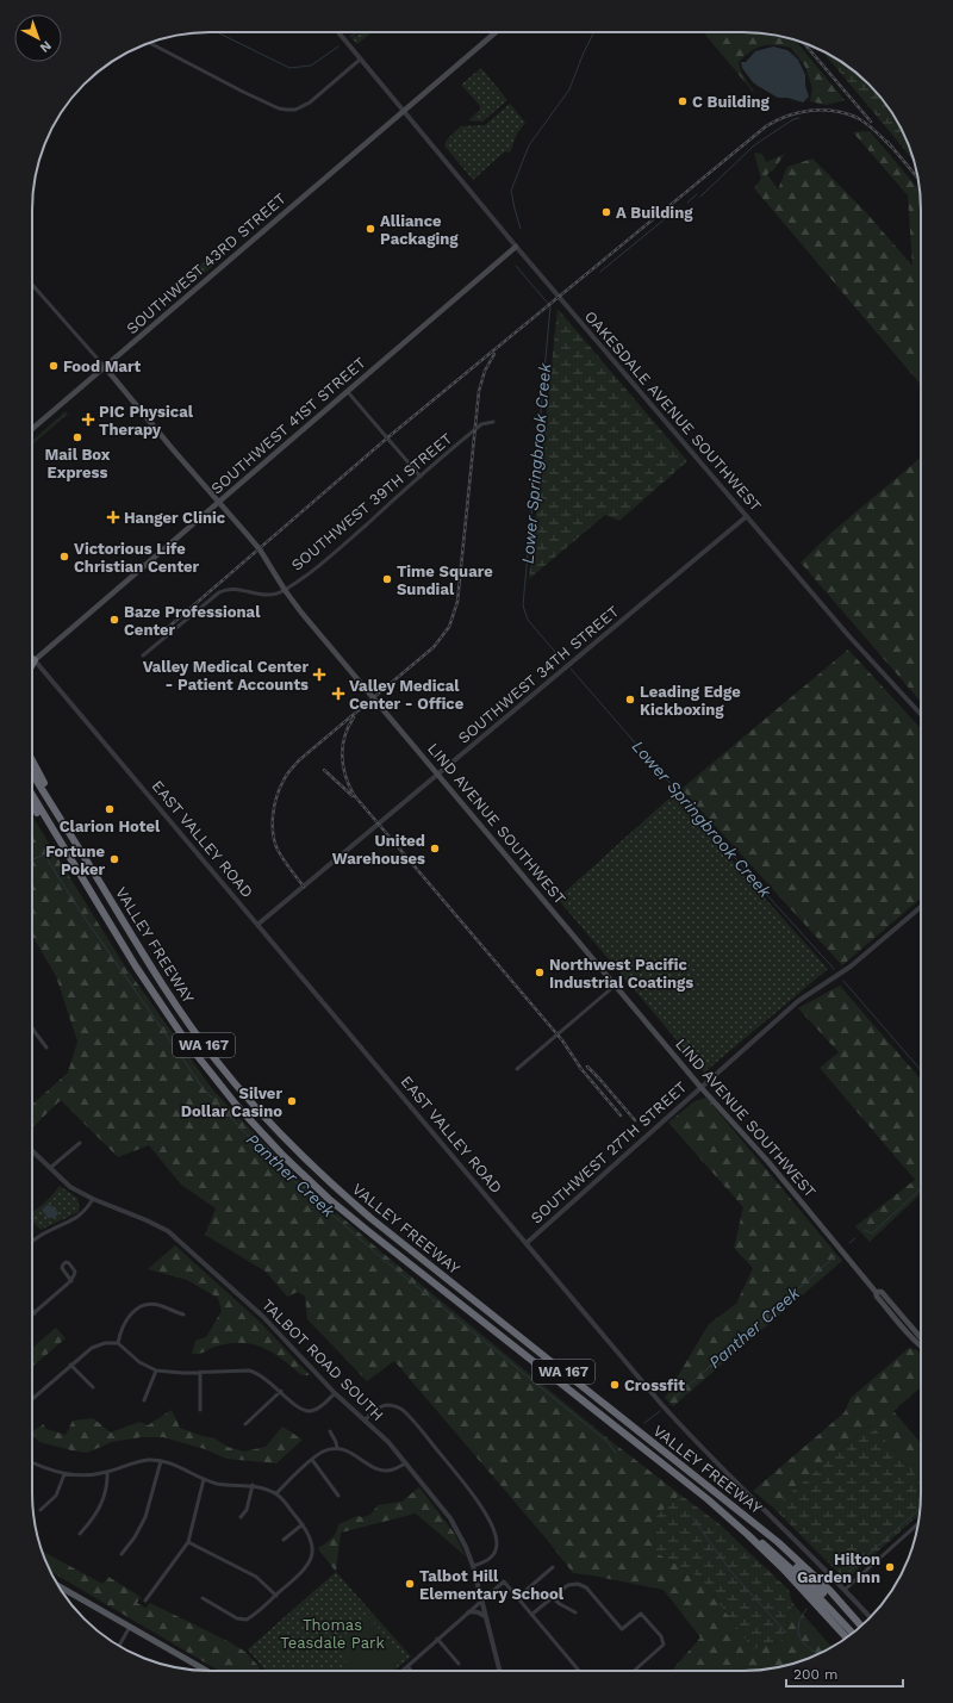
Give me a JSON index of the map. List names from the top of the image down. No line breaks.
{"streets":{"highway":["VALLEY FREEWAY","WA 167"],"main road":["SOUTHWEST 43RD STREET","SOUTHWEST 41ST STREET","LIND AVENUE SOUTHWEST","EAST VALLEY ROAD"],"street":["OAKESDALE AVENUE SOUTHWEST","SOUTHWEST 39TH STREET","SOUTHWEST 34TH STREET","SOUTHWEST 27TH STREET","TALBOT ROAD SOUTH"]},"crossings":[["SOUTHWEST 43RD STREET","OAKESDALE AVENUE SOUTHWEST"],["SOUTHWEST 43RD STREET","LIND AVENUE SOUTHWEST"],["OAKESDALE AVENUE SOUTHWEST","SOUTHWEST 41ST STREET"],["OAKESDALE AVENUE SOUTHWEST","SOUTHWEST 34TH STREET"],["SOUTHWEST 41ST STREET","LIND AVENUE SOUTHWEST"],["SOUTHWEST 41ST STREET","EAST VALLEY ROAD"],["SOUTHWEST 39TH STREET","LIND AVENUE SOUTHWEST"],["SOUTHWEST 34TH STREET","LIND AVENUE SOUTHWEST"],["SOUTHWEST 34TH STREET","EAST VALLEY ROAD"],["LIND AVENUE SOUTHWEST","SOUTHWEST 27TH STREET"],["EAST VALLEY ROAD","SOUTHWEST 27TH STREET"]],"water":["Lower Springbrook Creek","Panther Creek"],"parks":["Thomas Teasdale Park"],"places":{"other":["C Building","A Building","Alliance Packaging","Food Mart","Mail Box Express","Victorious Life Christian Center","Time Square Sundial","Baze Professional Center","Leading Edge Kickboxing","Clarion Hotel","United Warehouses","Fortune Poker","Northwest Pacific Industrial Coatings","Silver Dollar Casino","Crossfit","Hilton Garden Inn","Talbot Hill Elementary School"],"health":["PIC Physical Therapy","Hanger Clinic","Valley Medical Center - Patient Accounts","Valley Medical Center - Office"]},"scale_bar":"200 m","north":"bottom right"}
